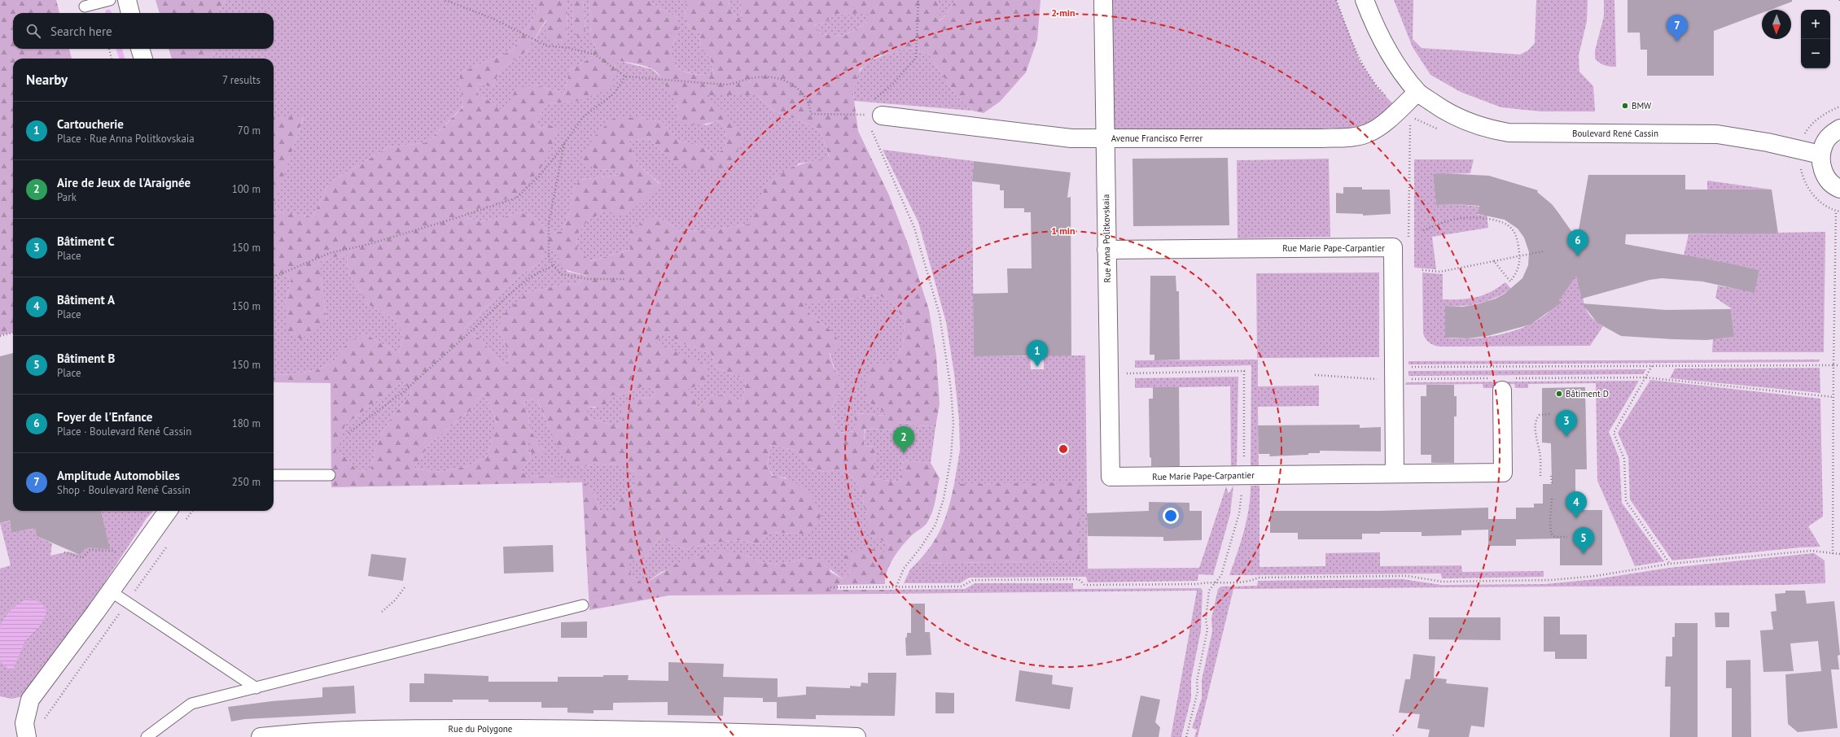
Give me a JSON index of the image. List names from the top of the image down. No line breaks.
{"streets":{"street":["Boulevard René Cassin","Avenue Francisco Ferrer","Rue Anna Politkovskaia","Rue Marie Pape-Carpantier","Rue du Polygone"]},"crossings":[["Boulevard René Cassin","Avenue Francisco Ferrer"],["Avenue Francisco Ferrer","Rue Anna Politkovskaia"],["Rue Anna Politkovskaia","Rue Marie Pape-Carpantier"]],"places":["BMW","Bâtiment D"],"north":"bottom","page":{"map_buttons":["+","−"],"search":"Search here","pins":["7","6","1","3","2","4","5"],"heading":["Nearby","7 results"],"list":[{"mark":"1","name":"Cartoucherie","note":"Place · Rue Anna Politkovskaia","value":"70 m"},{"mark":"2","name":"Aire de Jeux de l'Araignée","note":"Park","value":"100 m"},{"mark":"3","name":"Bâtiment C","note":"Place","value":"150 m"},{"mark":"4","name":"Bâtiment A","note":"Place","value":"150 m"},{"mark":"5","name":"Bâtiment B","note":"Place","value":"150 m"},{"mark":"6","name":"Foyer de l'Enfance","note":"Place · Boulevard René Cassin","value":"180 m"},{"mark":"7","name":"Amplitude Automobiles","note":"Shop · Boulevard René Cassin","value":"250 m"}]},"rings":["2 min","1 min"]}
